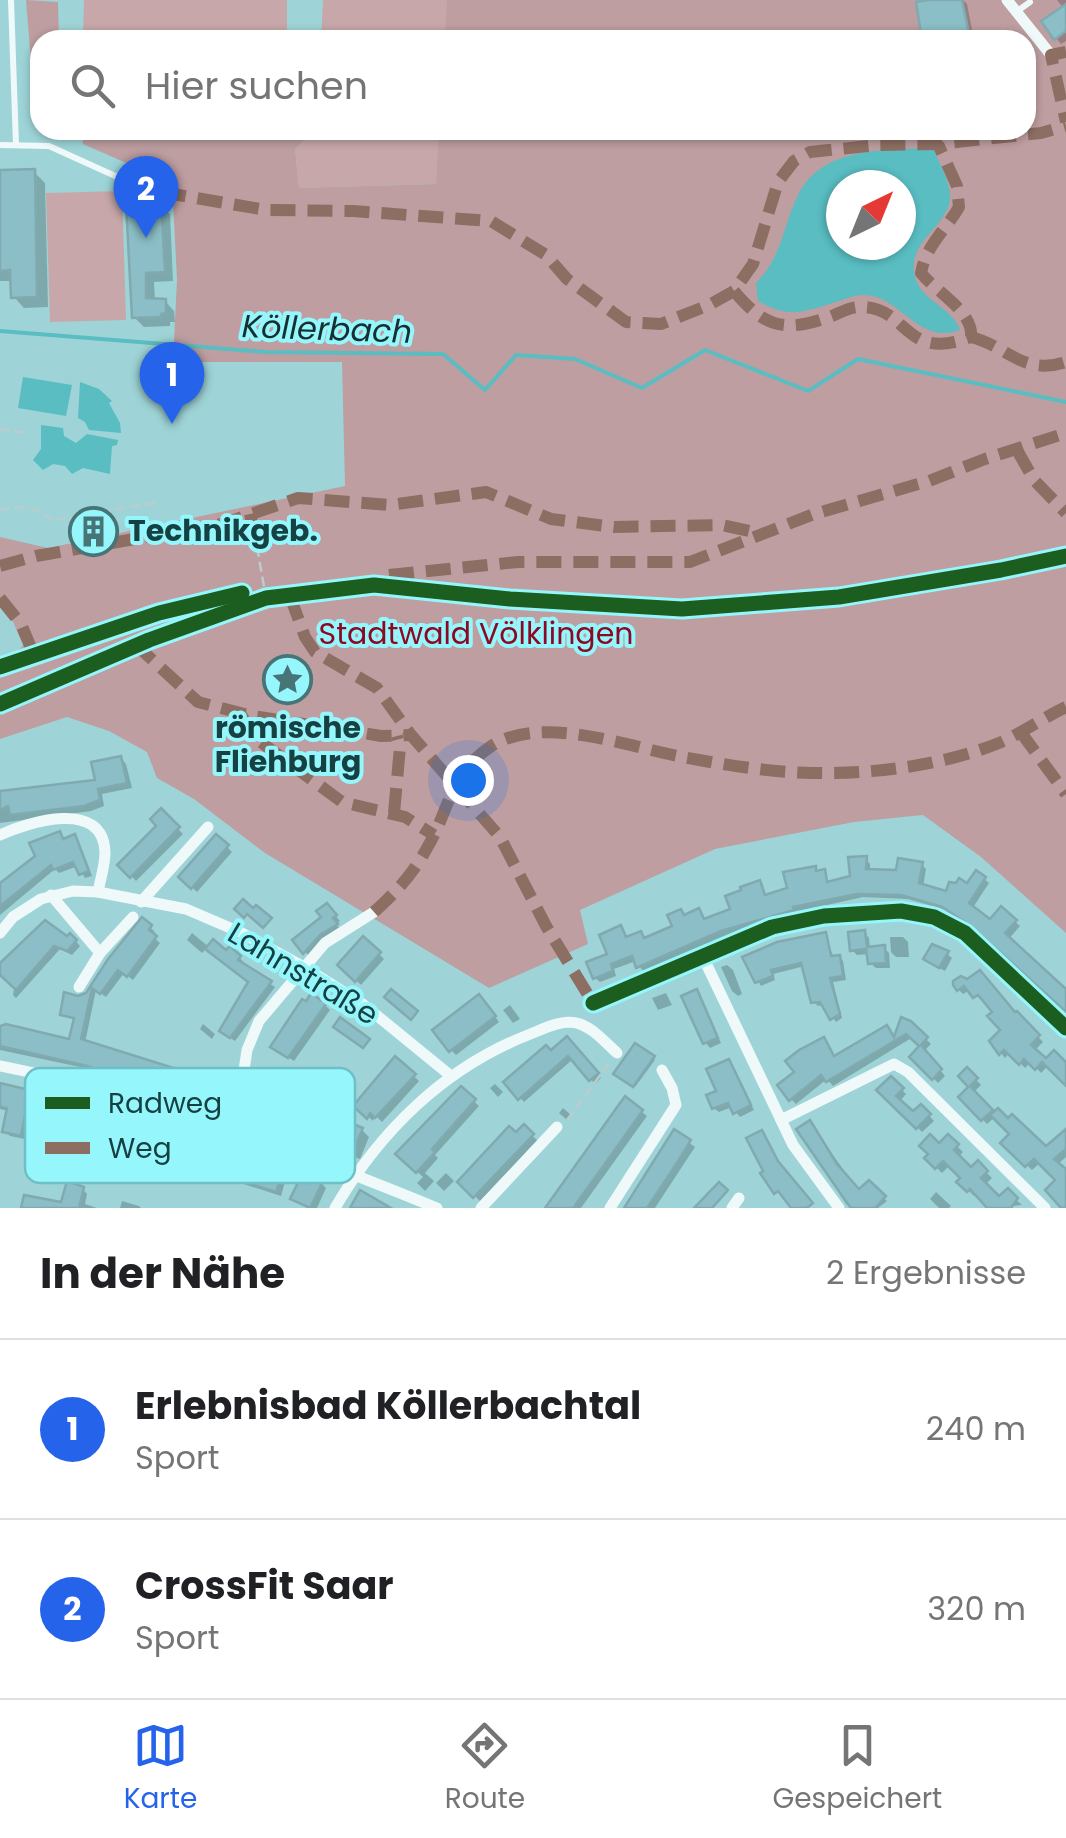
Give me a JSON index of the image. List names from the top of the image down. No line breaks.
{"streets":{"street":["Lahnstraße"]},"water":["Köllerbach"],"parks":["Stadtwald Völklingen"],"places":{"building":["Technikgeb."],"place":["römische Fliehburg"]},"legend":["Radweg","Weg"],"north":"top right","page":{"search":"Hier suchen","pins":["2","1"],"heading":["In der Nähe","2 Ergebnisse"],"list":[{"mark":"1","name":"Erlebnisbad Köllerbachtal","note":"Sport","value":"240 m"},{"mark":"2","name":"CrossFit Saar","note":"Sport","value":"320 m"}],"nav":["Karte","Route","Gespeichert"]}}
